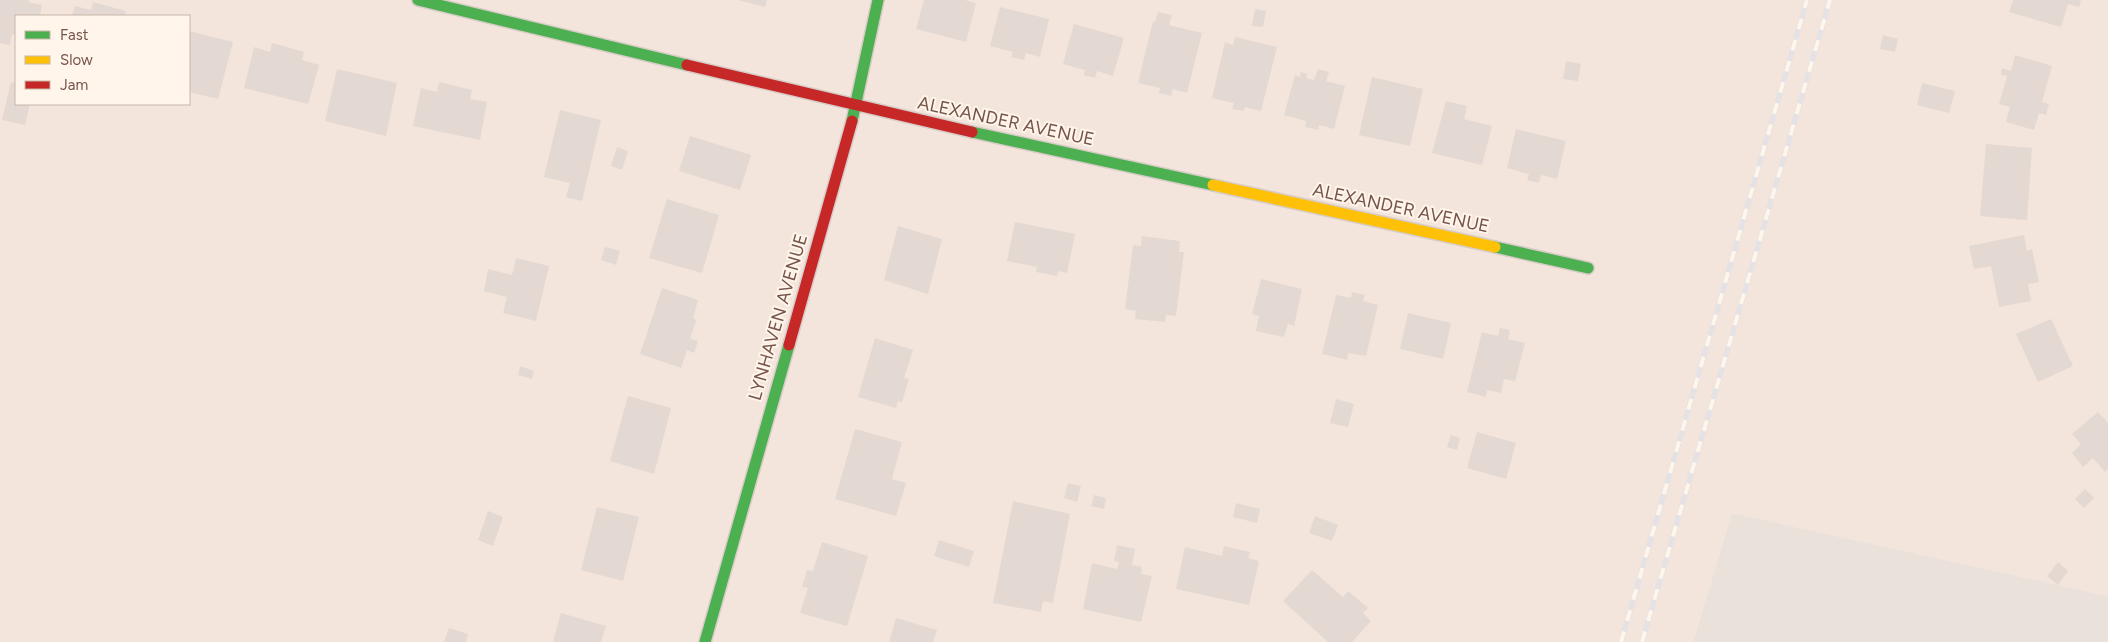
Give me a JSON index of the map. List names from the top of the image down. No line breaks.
{"streets":{"street":["ALEXANDER AVENUE","LYNHAVEN AVENUE"]},"crossings":[["ALEXANDER AVENUE","LYNHAVEN AVENUE"]],"legend":["Fast","Slow","Jam"]}
